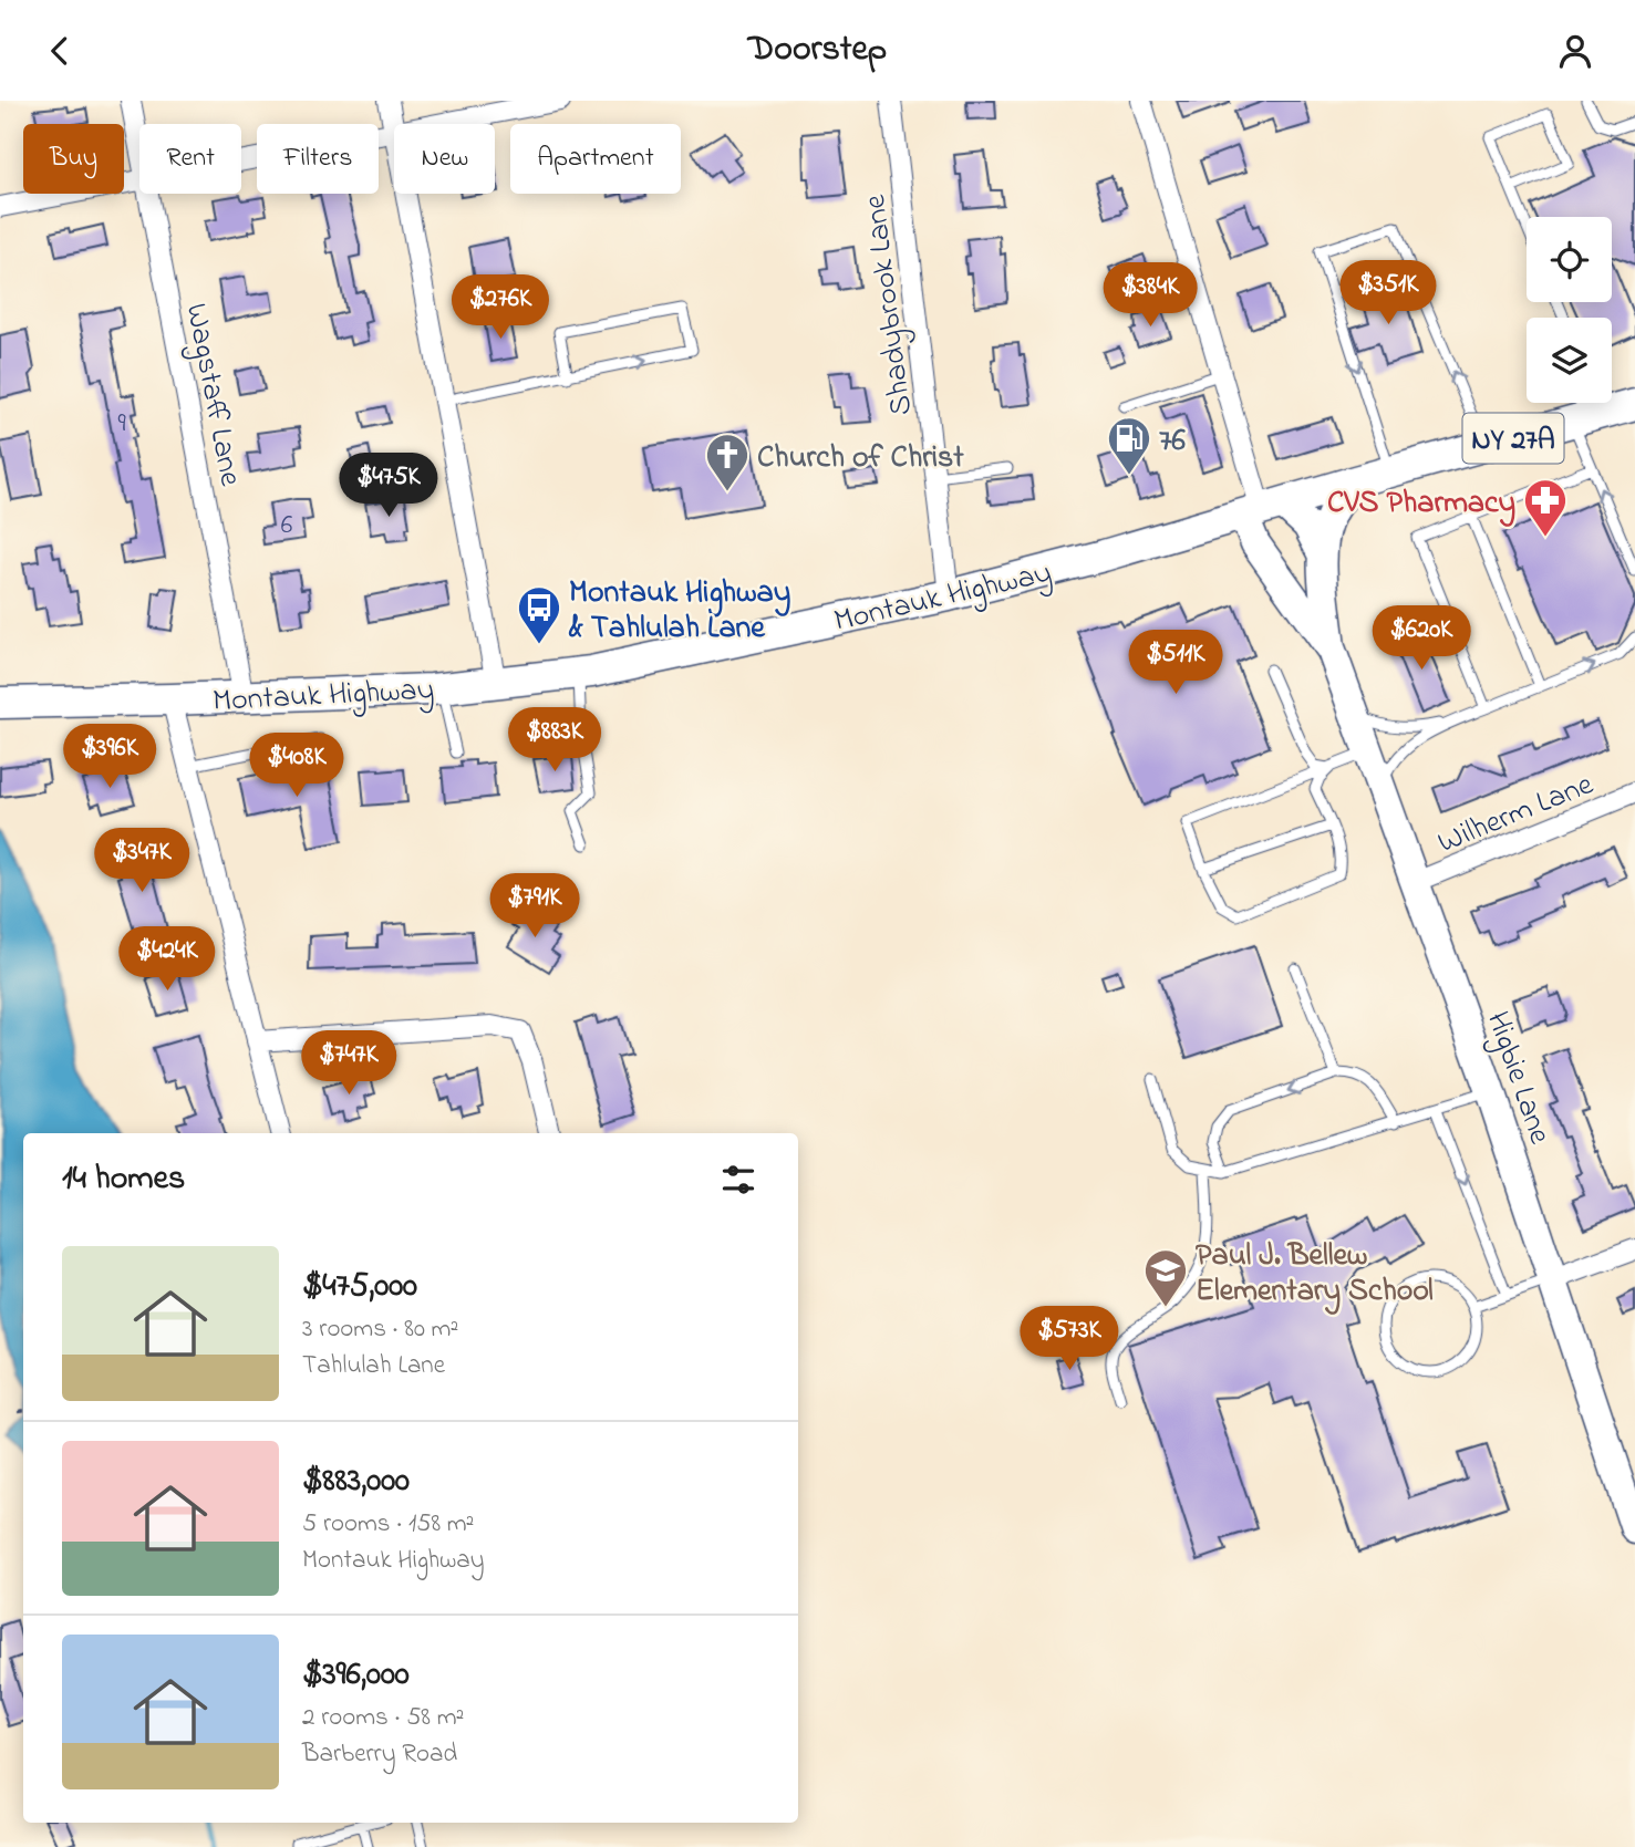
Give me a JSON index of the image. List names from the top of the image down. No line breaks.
{"streets":{"main road":["NY 27A","Montauk Highway","Higbie Lane"],"street":["Shadybrook Lane","Wagstaff Lane","Wilherm Lane"]},"crossings":[["Shadybrook Lane","Montauk Highway"],["Wagstaff Lane","Montauk Highway"],["Montauk Highway","Higbie Lane"],["Wilherm Lane","Higbie Lane"]],"places":{"fuel station":["76"],"church":["Church of Christ"],"pharmacy":["CVS Pharmacy"],"bus stop":["Montauk Highway & Tahlulah Lane"],"school or university":["Paul J. Bellew Elementary School"]},"house_numbers":["9","6"],"page":{"header":"Doorstep","chip":["Buy","Rent","Filters","New","Apartment"],"price":["$351K","$384K","$276K","$475K","$620K","$511K","$883K","$396K","$408K","$347K","$791K","$424K","$747K","$573K"],"heading":"14 homes","list":[{"name":"$475,000","note":"3 rooms · 80 m² · Tahlulah Lane"},{"name":"$883,000","note":"5 rooms · 158 m² · Montauk Highway"},{"name":"$396,000","note":"2 rooms · 58 m² · Barberry Road"}]}}
